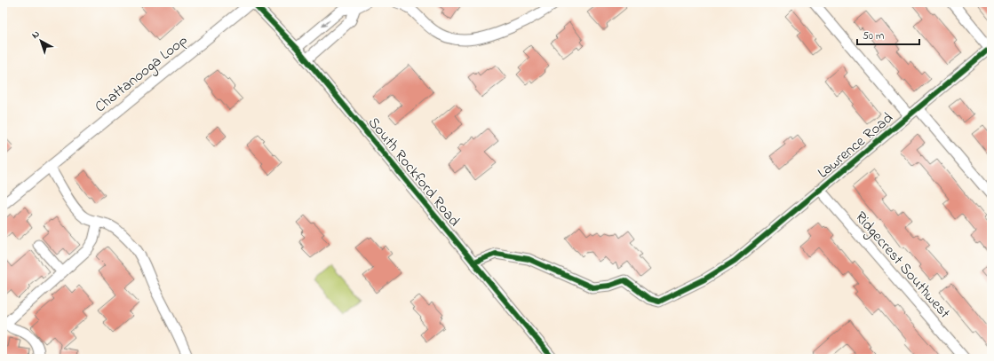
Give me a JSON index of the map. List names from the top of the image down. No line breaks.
{"streets":{"street":["Chattanooga Loop","Lawrence Road","South Rockford Road","Ridgecrest Southwest"]},"crossings":[["Chattanooga Loop","South Rockford Road"],["Lawrence Road","South Rockford Road"],["Lawrence Road","Ridgecrest Southwest"]],"scale_bar":"50 m","north":"top left"}
